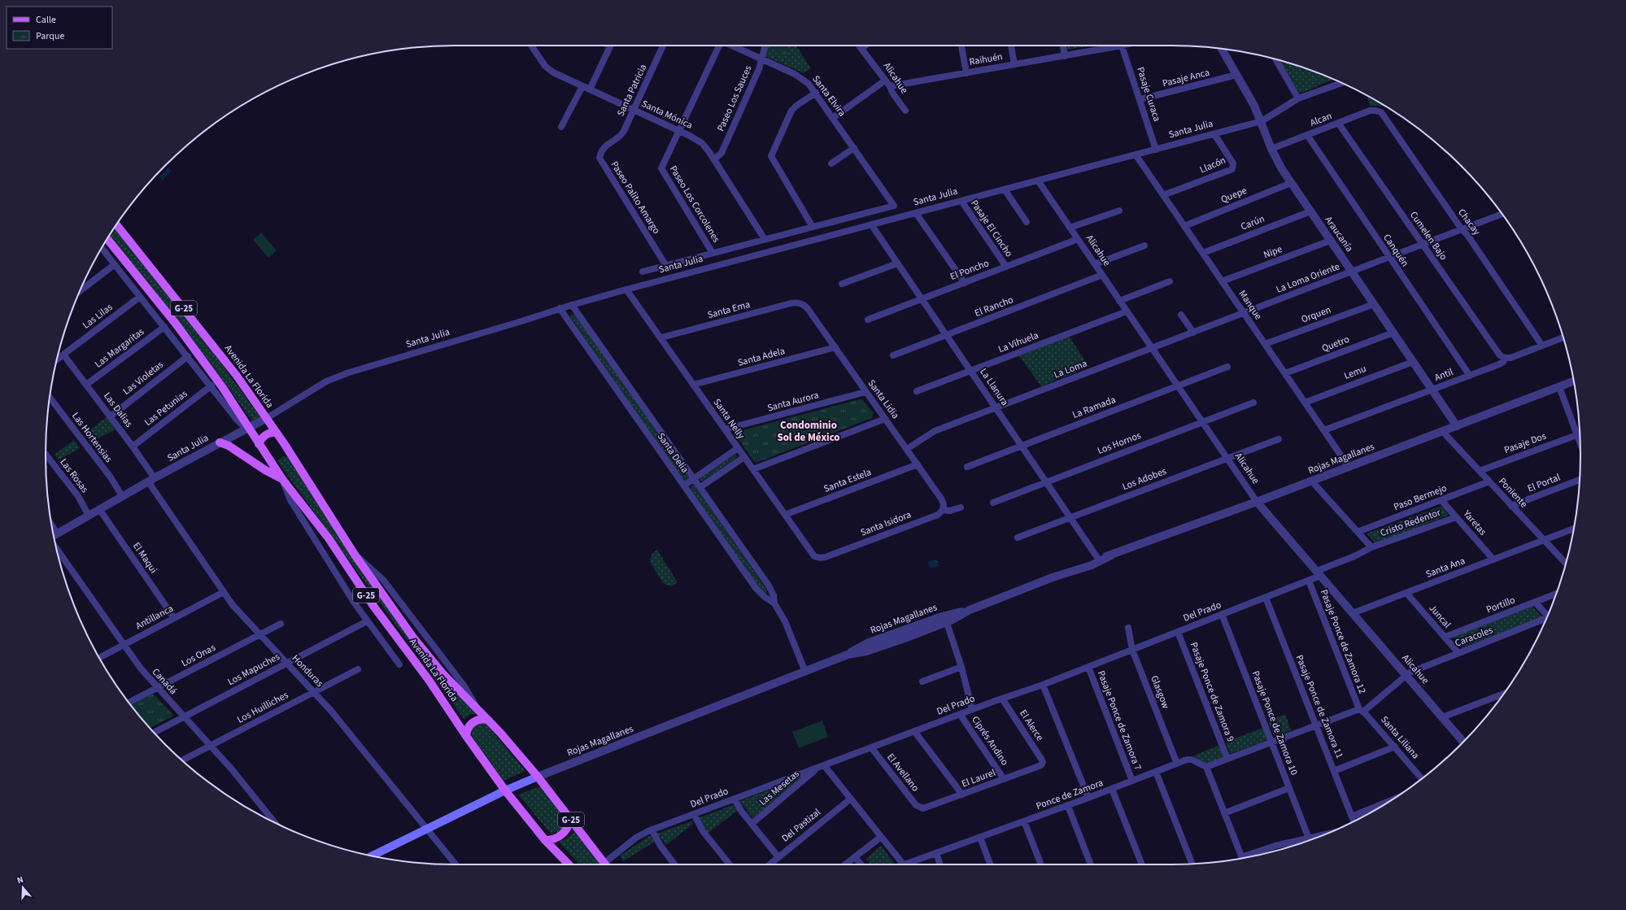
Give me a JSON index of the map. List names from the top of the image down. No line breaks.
{"streets":{"main road":["G-25","Avenida La Florida","Rojas Magallanes"],"street":["Raihuén","Alicahue","Pasaje Anca","Santa Patricia","Pasaje Curaca","Santa Elvira","Paseo Los Sauces","Santa Mónica","Alcan","Santa Julia","Llacón","Quepe","Paseo Palito Amargo","Paseo Los Corcolenes","Chacay","Carún","Pasaje El Cincho","Araucanía","Cumelen Bajo","Canquén","Nipe","El Poncho","La Loma Oriente","Manque","El Rancho","Santa Ema","Orquen","Las Lilas","La Vihuela","Quetro","Las Margaritas","Santa Adela","La Loma","Lemu","Antil","Las Violetas","La Llanura","Santa Lidia","Santa Aurora","La Ramada","Las Petunias","Las Dalias","Santa Nelly","Las Hortensias","Los Hornos","Pasaje Dos","Santa Delia","Las Rosas","Los Adobes","Santa Estela","El Portal","Poniente","Paso Bermejo","Cristo Redentor","Yaretas","Santa Isidora","El Maqui","Santa Ana","Portillo","Del Prado","Juncal","Antillanca","Caracoles","Pasaje Ponce de Zamora 12","Los Onas","Los Mapuches","Honduras","Canadá","Glasgow","Pasaje Ponce de Zamora 9","Pasaje Ponce de Zamora 11","Los Huilliches","Pasaje Ponce de Zamora 7","Pasaje Ponce de Zamora 10","El Alerce","Santa Liliana","Ciprés Andino","El Avellano","El Laurel","Las Mesetas","Ponce de Zamora","Del Pastizal"]},"crossings":[["Raihuén","Alicahue"],["Raihuén","Pasaje Curaca"],["Alicahue","Santa Julia"],["Alicahue","El Poncho"],["Alicahue","El Rancho"],["Alicahue","La Vihuela"],["Alicahue","La Loma"],["Alicahue","La Ramada"],["Alicahue","Los Hornos"],["Alicahue","Rojas Magallanes"],["Alicahue","Los Adobes"],["Alicahue","Santa Ana"],["Alicahue","Del Prado"],["Alicahue","Caracoles"],["Pasaje Anca","Pasaje Curaca"],["Pasaje Anca","Araucanía"],["Santa Patricia","Santa Mónica"],["Santa Patricia","Paseo Palito Amargo"],["Pasaje Curaca","Santa Julia"],["Santa Elvira","Paseo Los Sauces"],["Santa Elvira","Santa Julia"],["Paseo Los Sauces","Santa Mónica"],["Santa Mónica","Santa Julia"],["Santa Mónica","Paseo Los Corcolenes"],["Alcan","Chacay"],["Alcan","Araucanía"],["Alcan","Cumelen Bajo"],["Alcan","Canquén"],["Santa Julia","Llacón"],["Santa Julia","Paseo Palito Amargo"],["Santa Julia","Paseo Los Corcolenes"],["Santa Julia","Pasaje El Cincho"],["Santa Julia","Araucanía"],["Santa Julia","Manque"],["Santa Julia","Avenida La Florida"],["Santa Julia","La Llanura"],["Santa Julia","Las Dalias"],["Santa Julia","Santa Nelly"],["Santa Julia","Las Hortensias"],["Santa Julia","Santa Delia"],["Santa Julia","Las Rosas"],["Santa Julia","El Maqui"],["Santa Julia","Honduras"],["Llacón","Manque"],["Quepe","Araucanía"],["Quepe","Manque"],["Chacay","La Loma Oriente"],["Chacay","Antil"],["Carún","Araucanía"],["Carún","Manque"],["Pasaje El Cincho","El Poncho"],["Araucanía","Nipe"],["Araucanía","La Loma Oriente"],["Araucanía","Orquen"],["Araucanía","Quetro"],["Araucanía","Lemu"],["Araucanía","Antil"],["Araucanía","Rojas Magallanes"],["Cumelen Bajo","La Loma Oriente"],["Cumelen Bajo","Antil"],["Canquén","La Loma Oriente"],["Canquén","Antil"],["Nipe","Manque"],["El Poncho","La Llanura"],["La Loma Oriente","Manque"],["La Loma Oriente","La Loma"],["Manque","Orquen"],["Manque","Quetro"],["Manque","La Loma"],["Manque","Lemu"],["Manque","Antil"],["Manque","Rojas Magallanes"],["El Rancho","La Llanura"],["Santa Ema","Santa Lidia"],["Santa Ema","Santa Nelly"],["Las Lilas","Avenida La Florida"],["Las Lilas","Las Dalias"],["La Vihuela","La Llanura"],["Las Margaritas","Avenida La Florida"],["Las Margaritas","Las Dalias"],["Santa Adela","Santa Lidia"],["Santa Adela","Santa Nelly"],["La Loma","La Llanura"],["La Loma","Santa Lidia"],["Avenida La Florida","Las Violetas"],["Avenida La Florida","Las Petunias"],["Avenida La Florida","Rojas Magallanes"],["Avenida La Florida","Los Mapuches"],["Las Violetas","Las Dalias"],["La Llanura","La Ramada"],["La Llanura","Los Hornos"],["La Llanura","Rojas Magallanes"],["La Llanura","Los Adobes"],["Santa Lidia","Santa Aurora"],["Santa Lidia","Santa Estela"],["Santa Lidia","Santa Isidora"],["Santa Aurora","Santa Nelly"],["Las Petunias","Las Dalias"],["Las Dalias","Honduras"],["Santa Nelly","Santa Estela"],["Santa Nelly","Santa Isidora"],["Pasaje Dos","Poniente"],["Santa Delia","Rojas Magallanes"],["Rojas Magallanes","Poniente"],["Rojas Magallanes","Honduras"],["El Portal","Poniente"],["Poniente","Paso Bermejo"],["Poniente","Santa Ana"],["Paso Bermejo","Yaretas"],["Cristo Redentor","Yaretas"],["Cristo Redentor","Del Prado"],["Yaretas","Santa Ana"],["El Maqui","Antillanca"],["Santa Ana","Juncal"],["Portillo","Juncal"],["Del Prado","Pasaje Ponce de Zamora 12"],["Del Prado","Glasgow"],["Del Prado","Pasaje Ponce de Zamora 9"],["Del Prado","Pasaje Ponce de Zamora 11"],["Del Prado","Pasaje Ponce de Zamora 7"],["Del Prado","Pasaje Ponce de Zamora 10"],["Del Prado","El Alerce"],["Del Prado","Ciprés Andino"],["Del Prado","El Avellano"],["Del Prado","Las Mesetas"],["Del Prado","Ponce de Zamora"],["Juncal","Caracoles"],["Antillanca","Honduras"],["Antillanca","Canadá"],["Caracoles","Pasaje Ponce de Zamora 12"],["Caracoles","Santa Liliana"],["Pasaje Ponce de Zamora 12","Santa Liliana"],["Los Onas","Honduras"],["Los Onas","Canadá"],["Los Mapuches","Honduras"],["Los Mapuches","Canadá"],["Honduras","Los Huilliches"],["Canadá","Los Huilliches"],["Glasgow","Ponce de Zamora"],["Pasaje Ponce de Zamora 7","Ponce de Zamora"],["El Alerce","El Laurel"],["Ciprés Andino","El Laurel"],["El Avellano","El Laurel"],["Las Mesetas","Ponce de Zamora"],["Ponce de Zamora","Del Pastizal"]],"districts":["Condominio Sol de México"],"legend":["Calle","Parque"],"north":"top"}
